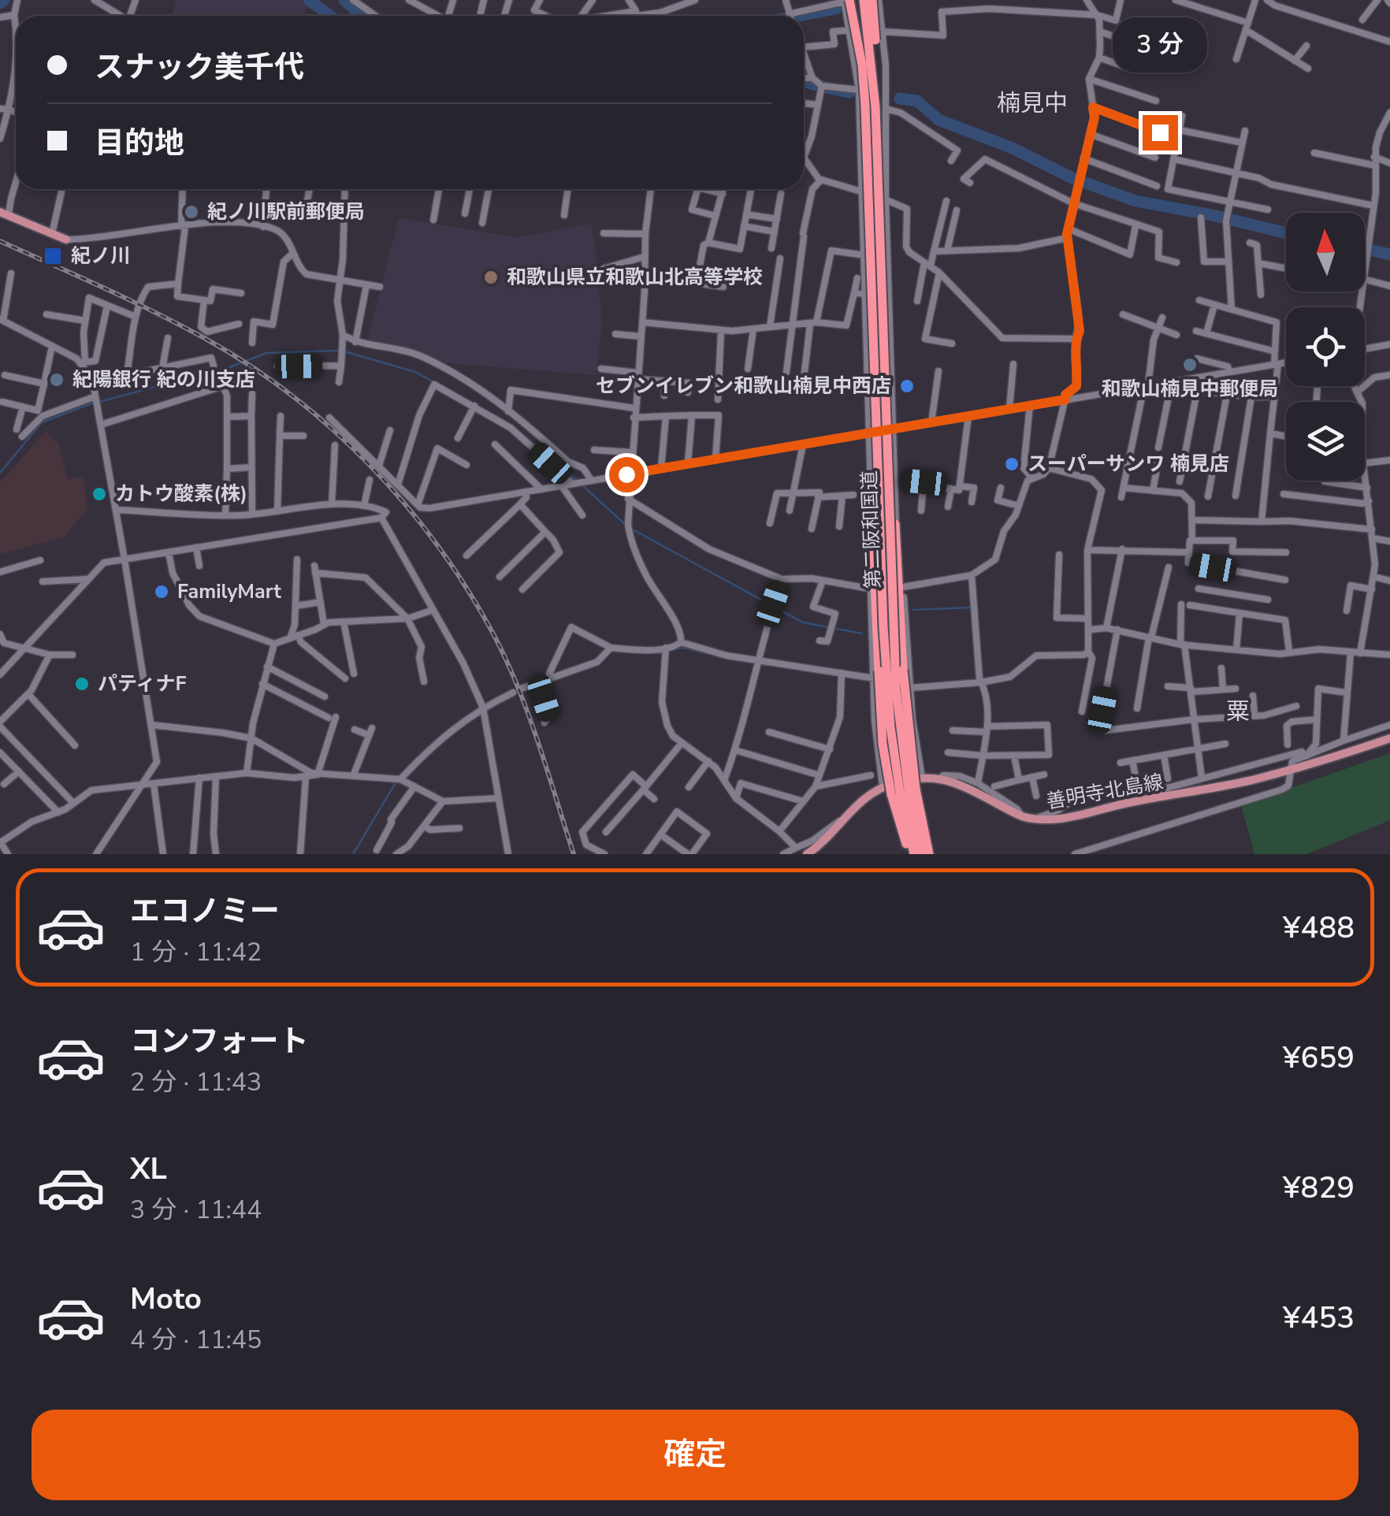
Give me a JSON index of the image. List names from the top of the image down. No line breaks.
{"streets":{"highway":["第二阪和国道"],"main road":["善明寺北島線"]},"districts":["楠見中","粟"],"places":{"other":["紀ノ川駅前郵便局","和歌山県立和歌山北高等学校","和歌山楠見中郵便局","紀陽銀行 紀の川支店","セブンイレブン和歌山楠見中西店","スーパーサンワ 楠見店","カトウ酸素(株)","FamilyMart","パティナF"],"transit":["紀ノ川"]},"north":"top","page":{"banner":["スナック美千代","目的地"],"bubble":"3 分","list":[{"name":"エコノミー","note":"1 分 · 11:42","value":"¥488"},{"name":"コンフォート","note":"2 分 · 11:43","value":"¥659"},{"name":"XL","note":"3 分 · 11:44","value":"¥829"},{"name":"Moto","note":"4 分 · 11:45","value":"¥453"}],"buttons":"確定"}}
